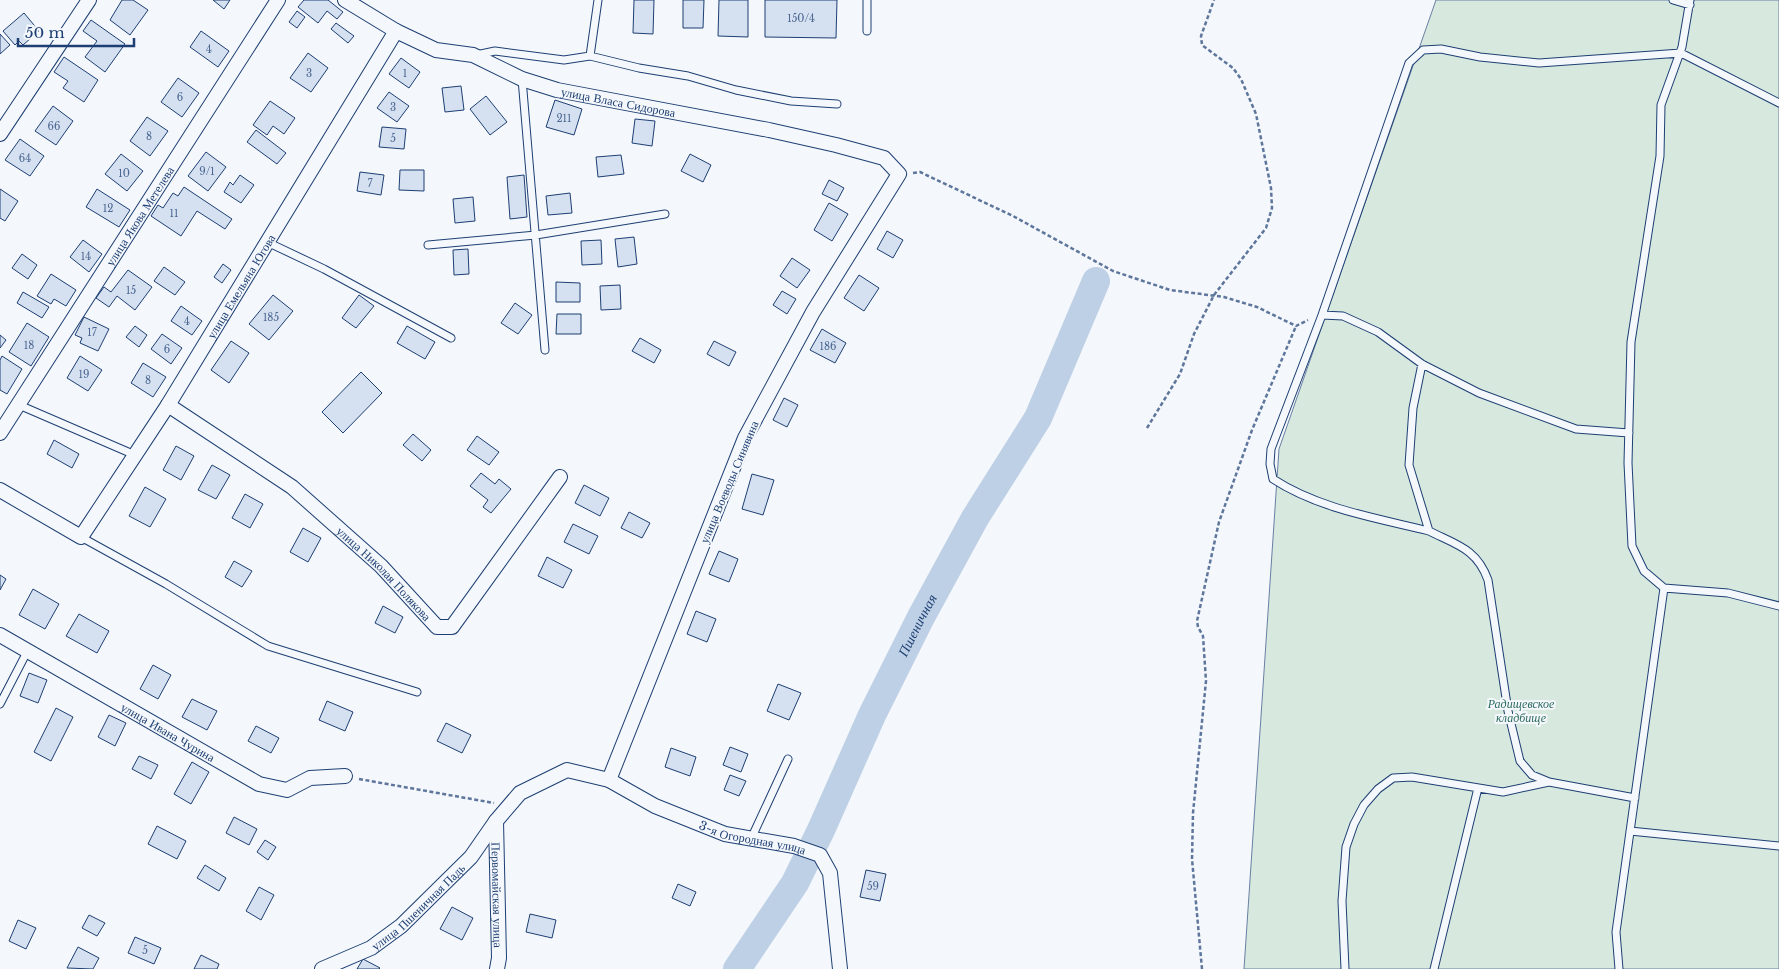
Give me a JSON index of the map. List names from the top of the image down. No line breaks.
{"streets":{"street":["улица Власа Сидорова","улица Якова Метелева","улица Емельяна Югова","улица Воеводы Синявина","улица Николая Полякова","улица Ивана Чурина","3-я Огородная улица","Первомайская улица","улица Пшеничная Падь"]},"crossings":[["улица Власа Сидорова","улица Емельяна Югова"],["улица Власа Сидорова","улица Воеводы Синявина"],["улица Емельяна Югова","улица Николая Полякова"],["улица Воеводы Синявина","3-я Огородная улица"],["3-я Огородная улица","улица Пшеничная Падь"],["Первомайская улица","улица Пшеничная Падь"]],"water":["Пшеничная"],"parks":["Радищевское кладбище"],"house_numbers":["150/4","4","3","1","6","3","211","66","8","5","64","9/1","10","7","12","11","14","15","185","4","17","18","186","6","19","8","59","5"],"scale_bar":"50 m"}
